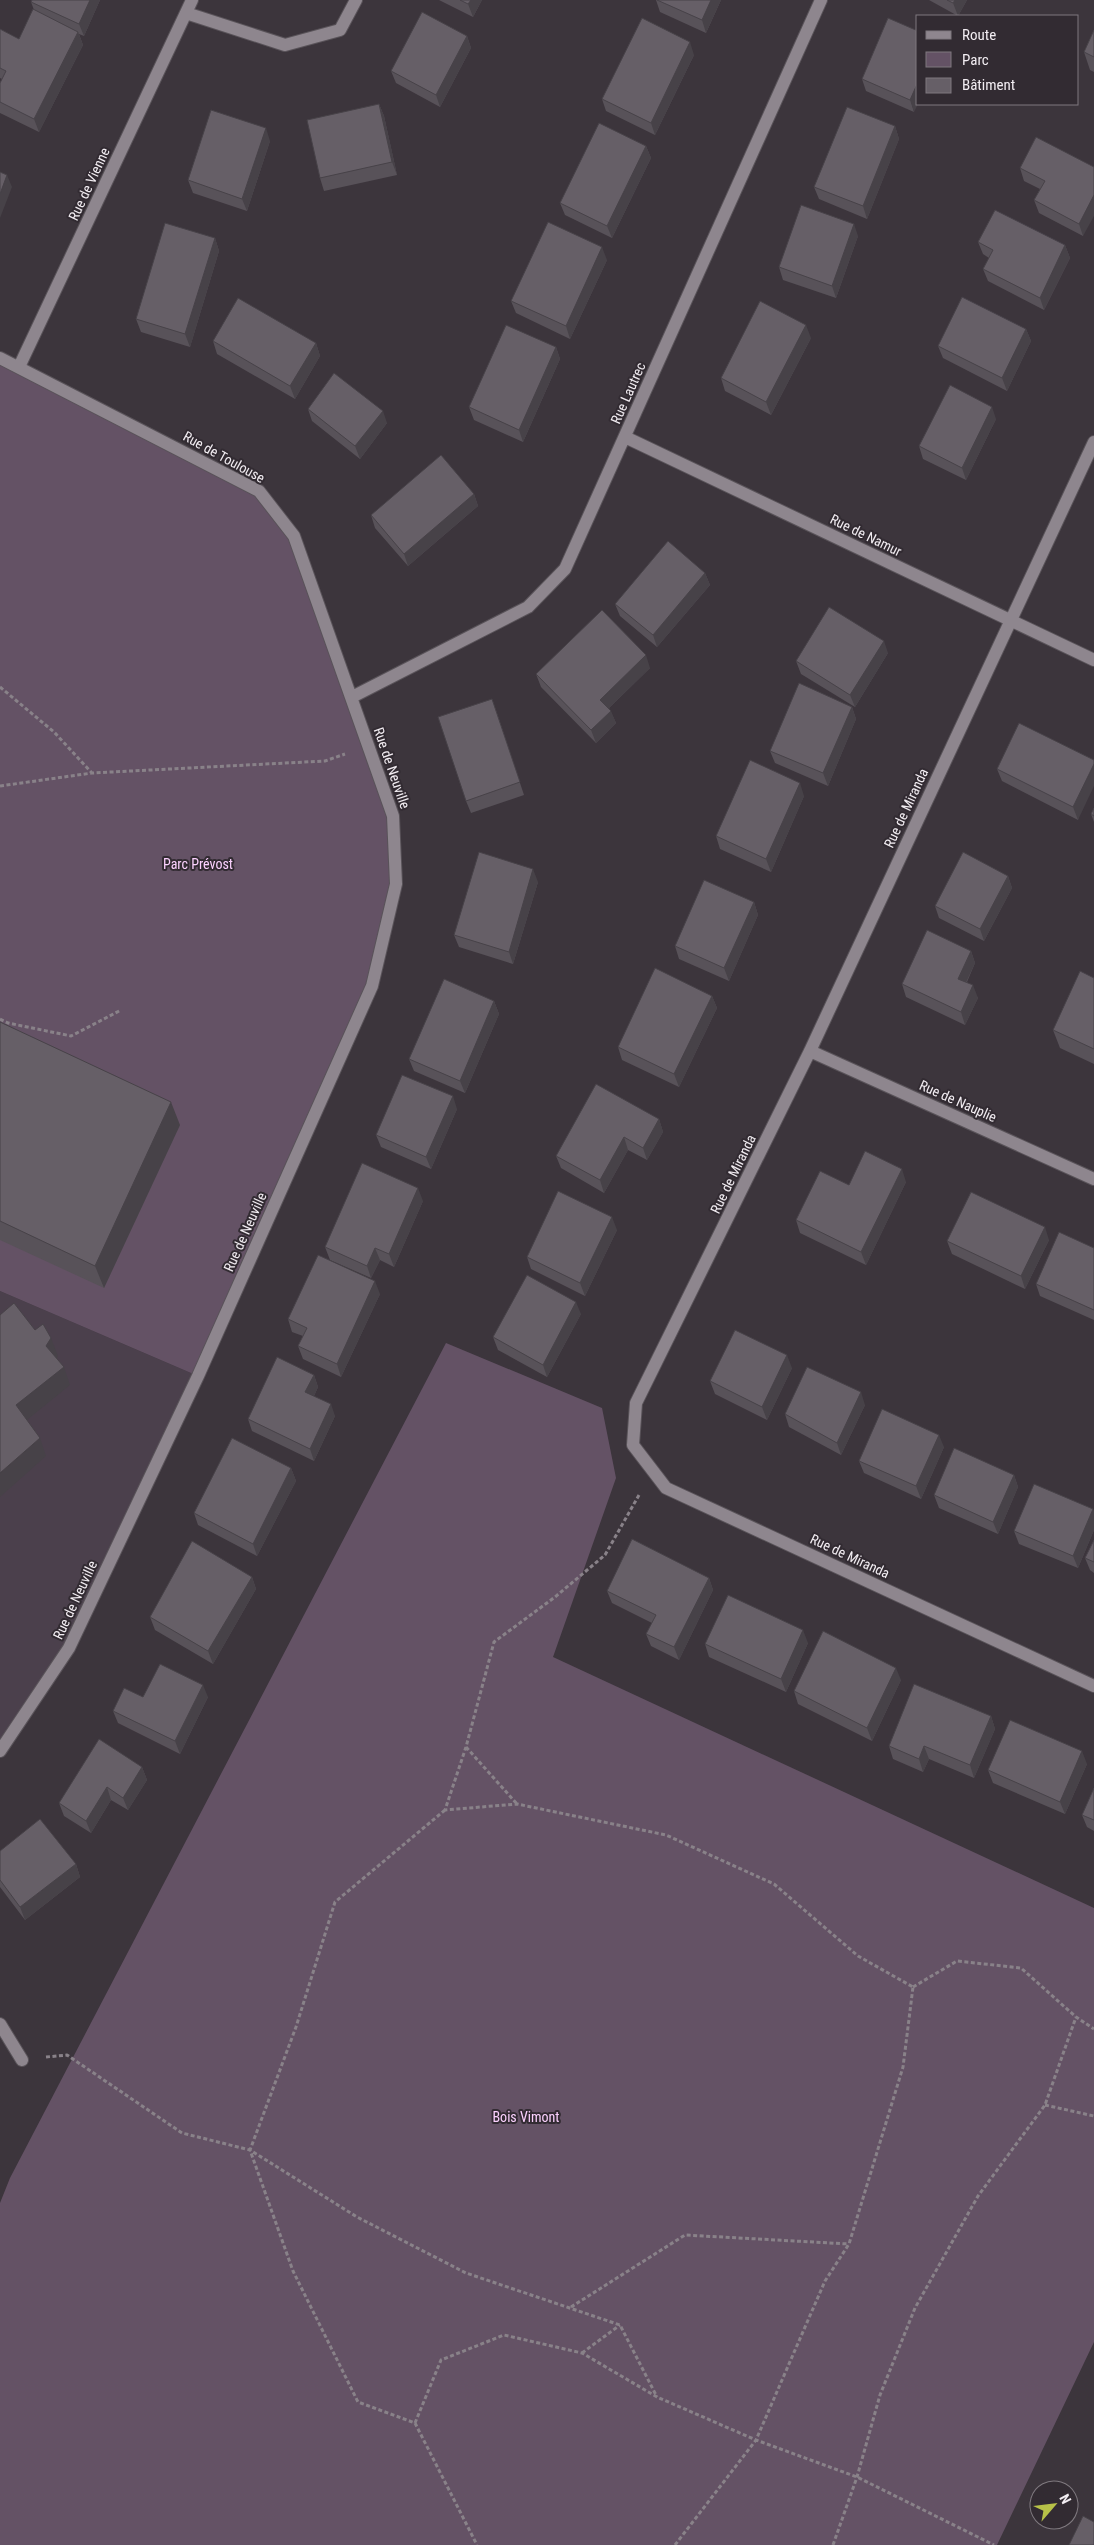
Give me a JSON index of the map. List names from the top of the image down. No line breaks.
{"streets":{"street":["Rue de Vienne","Rue Lautrec","Rue de Toulouse","Rue de Namur","Rue de Neuville","Rue de Miranda","Rue de Nauplie"]},"crossings":[["Rue de Vienne","Rue de Toulouse"],["Rue Lautrec","Rue de Toulouse"],["Rue Lautrec","Rue de Namur"],["Rue Lautrec","Rue de Neuville"],["Rue de Toulouse","Rue de Neuville"],["Rue de Namur","Rue de Miranda"],["Rue de Miranda","Rue de Nauplie"]],"parks":["Parc Prévost","Bois Vimont"],"legend":["Route","Parc","Bâtiment"],"north":"top right"}
